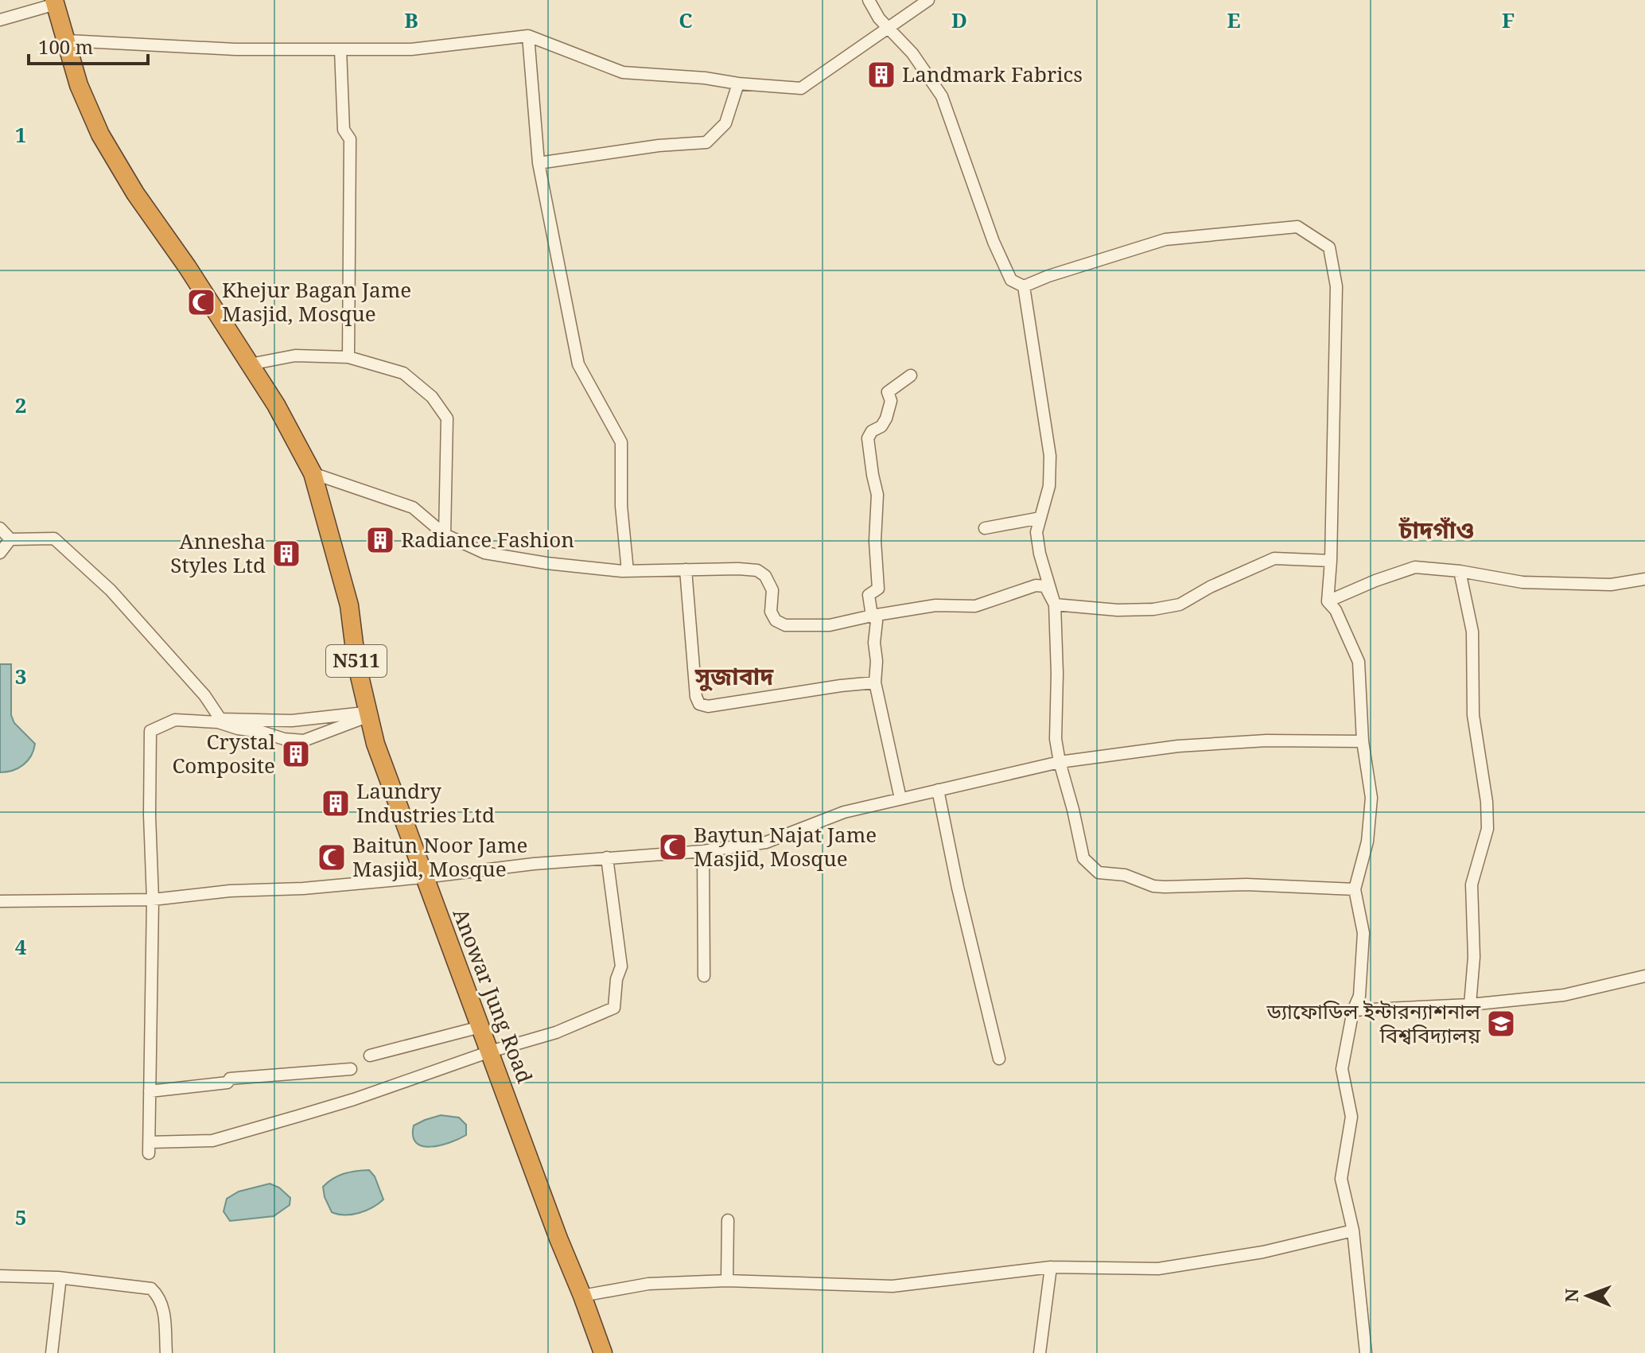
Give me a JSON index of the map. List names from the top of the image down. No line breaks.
{"streets":{"highway":["N511","Anowar Jung Road"]},"districts":["চাঁদগাঁও","সুজাবাদ"],"places":{"building":["Landmark Fabrics","Radiance Fashion","Annesha Styles Ltd","Crystal Composite","Laundry Industries Ltd"],"mosque":["Khejur Bagan Jame Masjid, Mosque","Baytun Najat Jame Masjid, Mosque","Baitun Noor Jame Masjid, Mosque"],"school or university":["ড্যাফোডিল ইন্টারন্যাশনাল বিশ্ববিদ্যালয়"]},"scale_bar":"100 m","north":"left","grid":{"columns":["B","C","D","E","F"],"rows":["1","2","3","4","5"]}}
